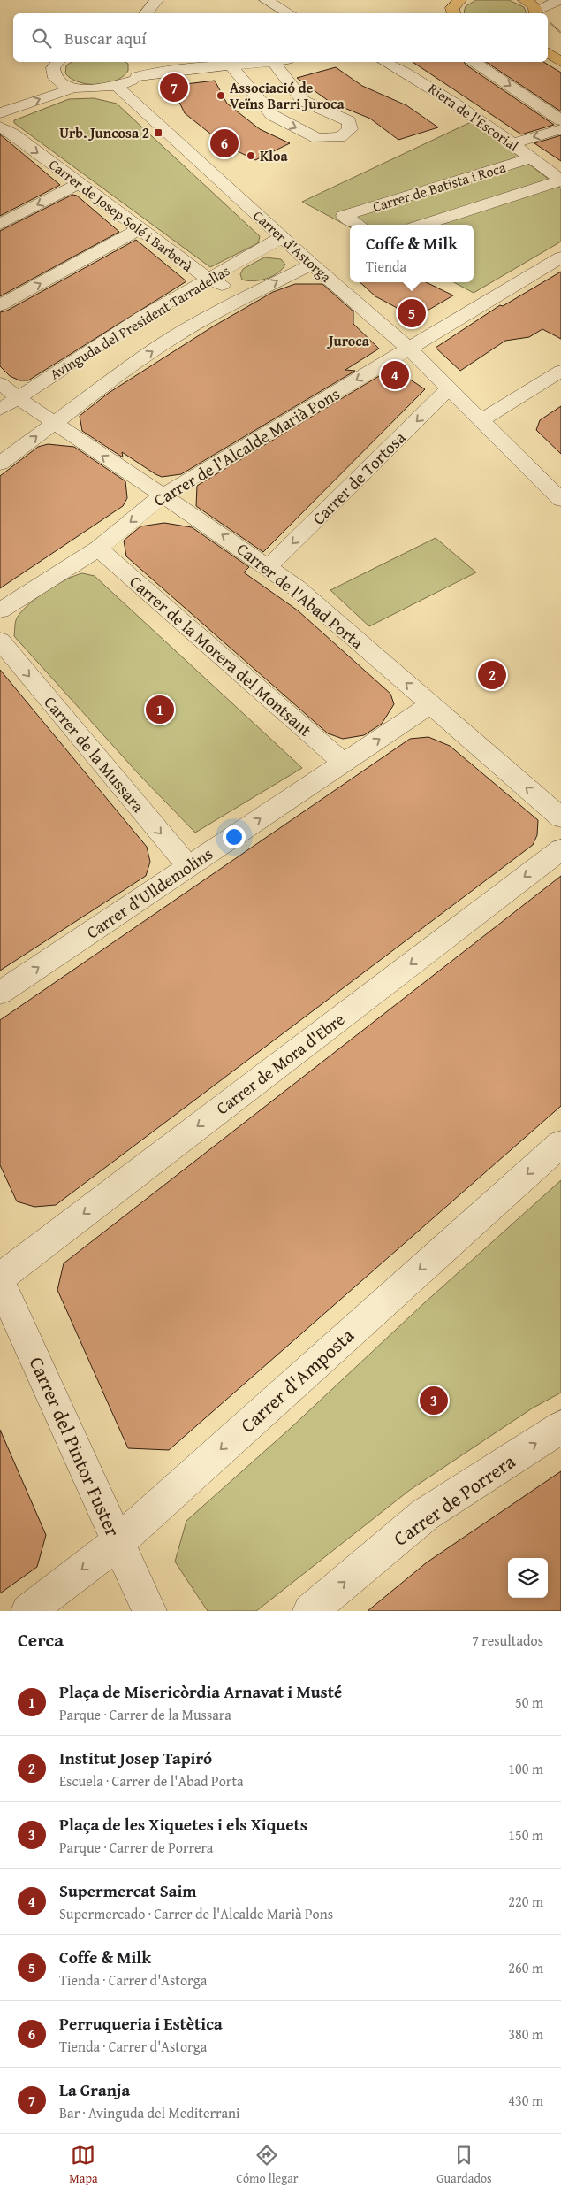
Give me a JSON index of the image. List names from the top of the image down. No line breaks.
{"streets":{"street":["Riera de l'Escorial","Carrer de Batista i Roca","Carrer de Josep Solé i Barberà","Carrer d'Astorga","Avinguda del President Tarradellas","Carrer de l'Alcalde Marià Pons","Carrer de Tortosa","Carrer de l'Abad Porta","Carrer de la Morera del Montsant","Carrer de la Mussara","Carrer d'Ulldemolins","Carrer de Mora d'Ebre","Carrer d'Amposta","Carrer del Pintor Fuster","Carrer de Porrera"]},"crossings":[["Riera de l'Escorial","Carrer de Batista i Roca"],["Carrer de Josep Solé i Barberà","Avinguda del President Tarradellas"],["Carrer d'Astorga","Avinguda del President Tarradellas"],["Carrer d'Astorga","Carrer de l'Alcalde Marià Pons"],["Carrer d'Astorga","Carrer de Tortosa"],["Avinguda del President Tarradellas","Carrer de l'Abad Porta"],["Carrer de l'Alcalde Marià Pons","Carrer de l'Abad Porta"],["Carrer de l'Alcalde Marià Pons","Carrer de la Morera del Montsant"],["Carrer de Tortosa","Carrer de l'Abad Porta"],["Carrer de l'Abad Porta","Carrer d'Ulldemolins"],["Carrer de la Morera del Montsant","Carrer d'Ulldemolins"],["Carrer de la Mussara","Carrer d'Ulldemolins"],["Carrer d'Amposta","Carrer del Pintor Fuster"]],"one_way":["Carrer de l'Alcalde Marià Pons","Carrer de Tortosa","Carrer de l'Abad Porta","Carrer de la Mussara","Carrer d'Ulldemolins","Carrer de Mora d'Ebre","Carrer d'Amposta","Carrer de Porrera"],"districts":["Juroca"],"places":{"other":["Associació de Veïns Barri Juroca","Kloa"],"transit":["Urb. Juncosa 2"]},"page":{"search":"Buscar aquí","pins":["7","6","5","4","2","1","3"],"popup":["Coffe & Milk","Tienda"],"heading":["Cerca","7 resultados"],"list":[{"mark":"1","name":"Plaça de Misericòrdia Arnavat i Musté","note":"Parque · Carrer de la Mussara","value":"50 m"},{"mark":"2","name":"Institut Josep Tapiró","note":"Escuela · Carrer de l'Abad Porta","value":"100 m"},{"mark":"3","name":"Plaça de les Xiquetes i els Xiquets","note":"Parque · Carrer de Porrera","value":"150 m"},{"mark":"4","name":"Supermercat Saim","note":"Supermercado · Carrer de l'Alcalde Marià Pons","value":"220 m"},{"mark":"5","name":"Coffe & Milk","note":"Tienda · Carrer d'Astorga","value":"260 m"},{"mark":"6","name":"Perruqueria i Estètica","note":"Tienda · Carrer d'Astorga","value":"380 m"},{"mark":"7","name":"La Granja","note":"Bar · Avinguda del Mediterrani","value":"430 m"}],"nav":["Mapa","Cómo llegar","Guardados"]}}
